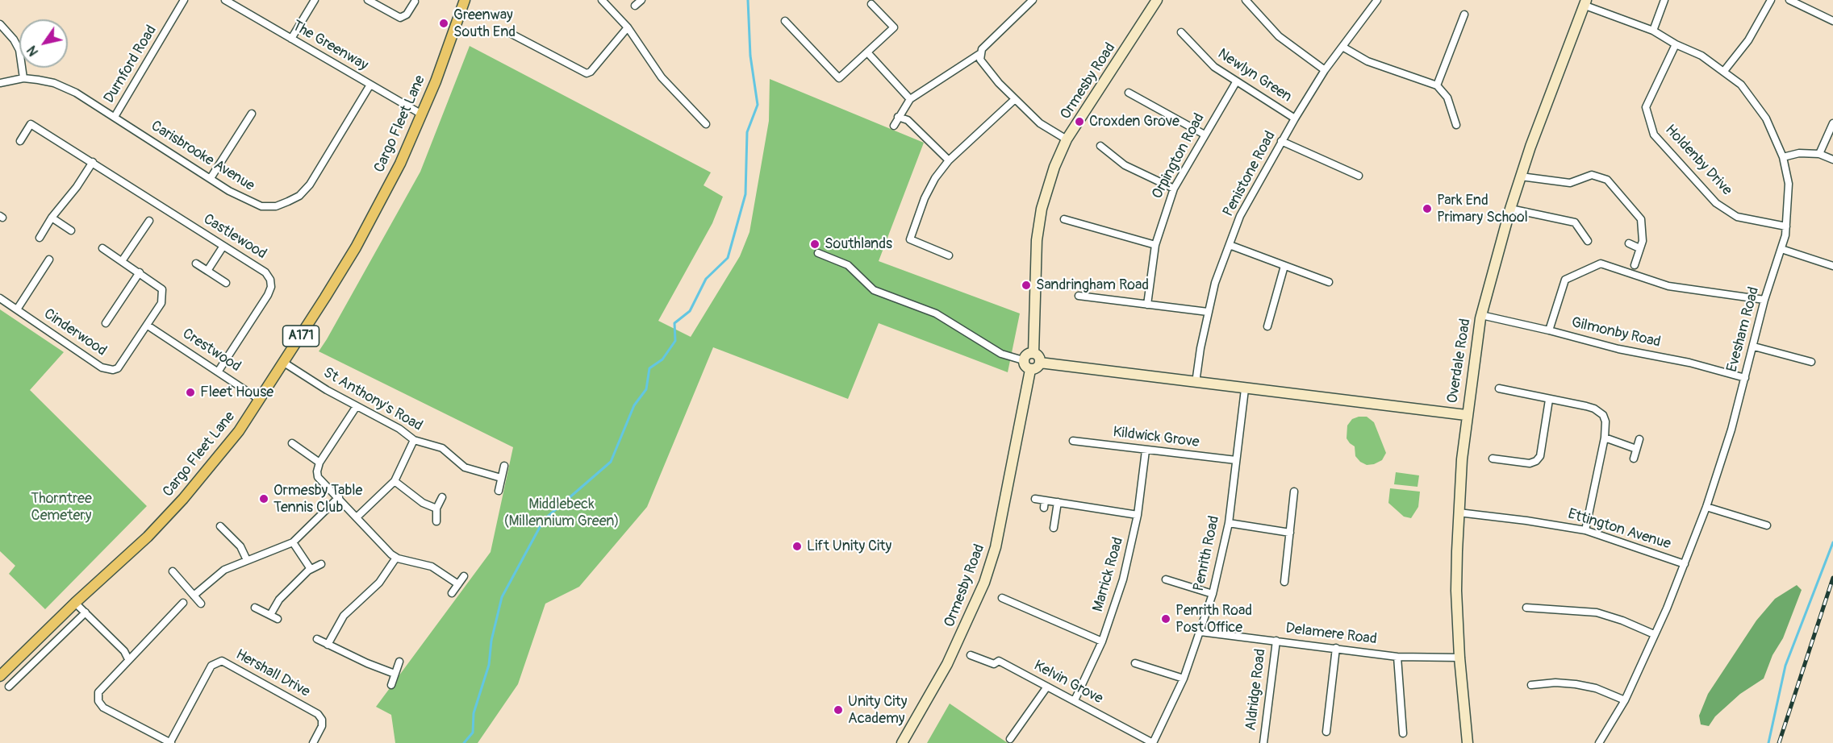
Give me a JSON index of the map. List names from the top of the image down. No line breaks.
{"streets":{"main road":["Cargo Fleet Lane","A171"],"street":["The Greenway","Durnford Road","Newlyn Green","Ormesby Road","Carisbrooke Avenue","Orpington Road","Holdenby Drive","Penistone Road","Castlewood","Evesham Road","Cinderwood","Gilmonby Road","Crestwood","Overdale Road","St Anthony's Road","Kildwick Grove","Ettington Avenue","Penrith Road","Marrick Road","Delamere Road","Hershall Drive","Kelvin Grove","Aldridge Road"]},"crossings":[["The Greenway","Cargo Fleet Lane"],["The Greenway","Carisbrooke Avenue"],["Durnford Road","Carisbrooke Avenue"],["Newlyn Green","Orpington Road"],["Newlyn Green","Penistone Road"],["Cargo Fleet Lane","Crestwood"],["Cargo Fleet Lane","St Anthony's Road"],["Holdenby Drive","Evesham Road"],["Castlewood","Crestwood"],["Evesham Road","Gilmonby Road"],["Evesham Road","Overdale Road"],["Evesham Road","Ettington Avenue"],["Cinderwood","Crestwood"],["Gilmonby Road","Overdale Road"],["Overdale Road","Ettington Avenue"],["Overdale Road","Delamere Road"],["Kildwick Grove","Penrith Road"],["Kildwick Grove","Marrick Road"],["Penrith Road","Delamere Road"],["Penrith Road","Kelvin Grove"],["Marrick Road","Kelvin Grove"],["Delamere Road","Aldridge Road"]],"parks":["Thorntree Cemetery","Middlebeck (Millennium Green)"],"places":["Greenway South End","Croxden Grove","Park End Primary School","Southlands","Sandringham Road","Fleet House","Ormesby Table Tennis Club","Lift Unity City","Penrith Road Post Office","Unity City Academy"],"north":"bottom left"}
